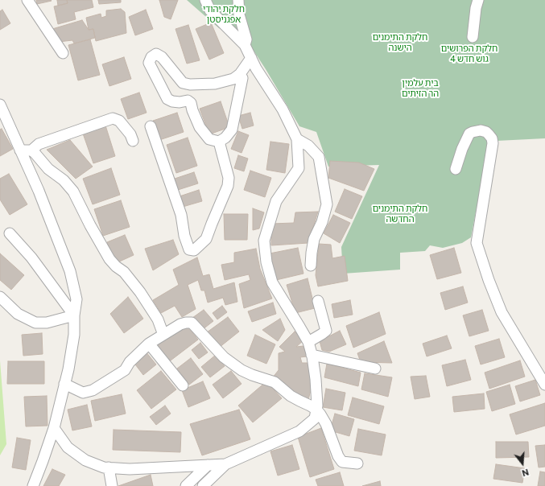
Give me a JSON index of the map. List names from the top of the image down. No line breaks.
{"parks":["חלקת יהודי אפגניסטן","חלקת התימנים הישנה","חלקת הפרושים גוש חדש 4","בית עלמין הר הזיתים","חלקת התימנים החדשה"],"north":"bottom"}
